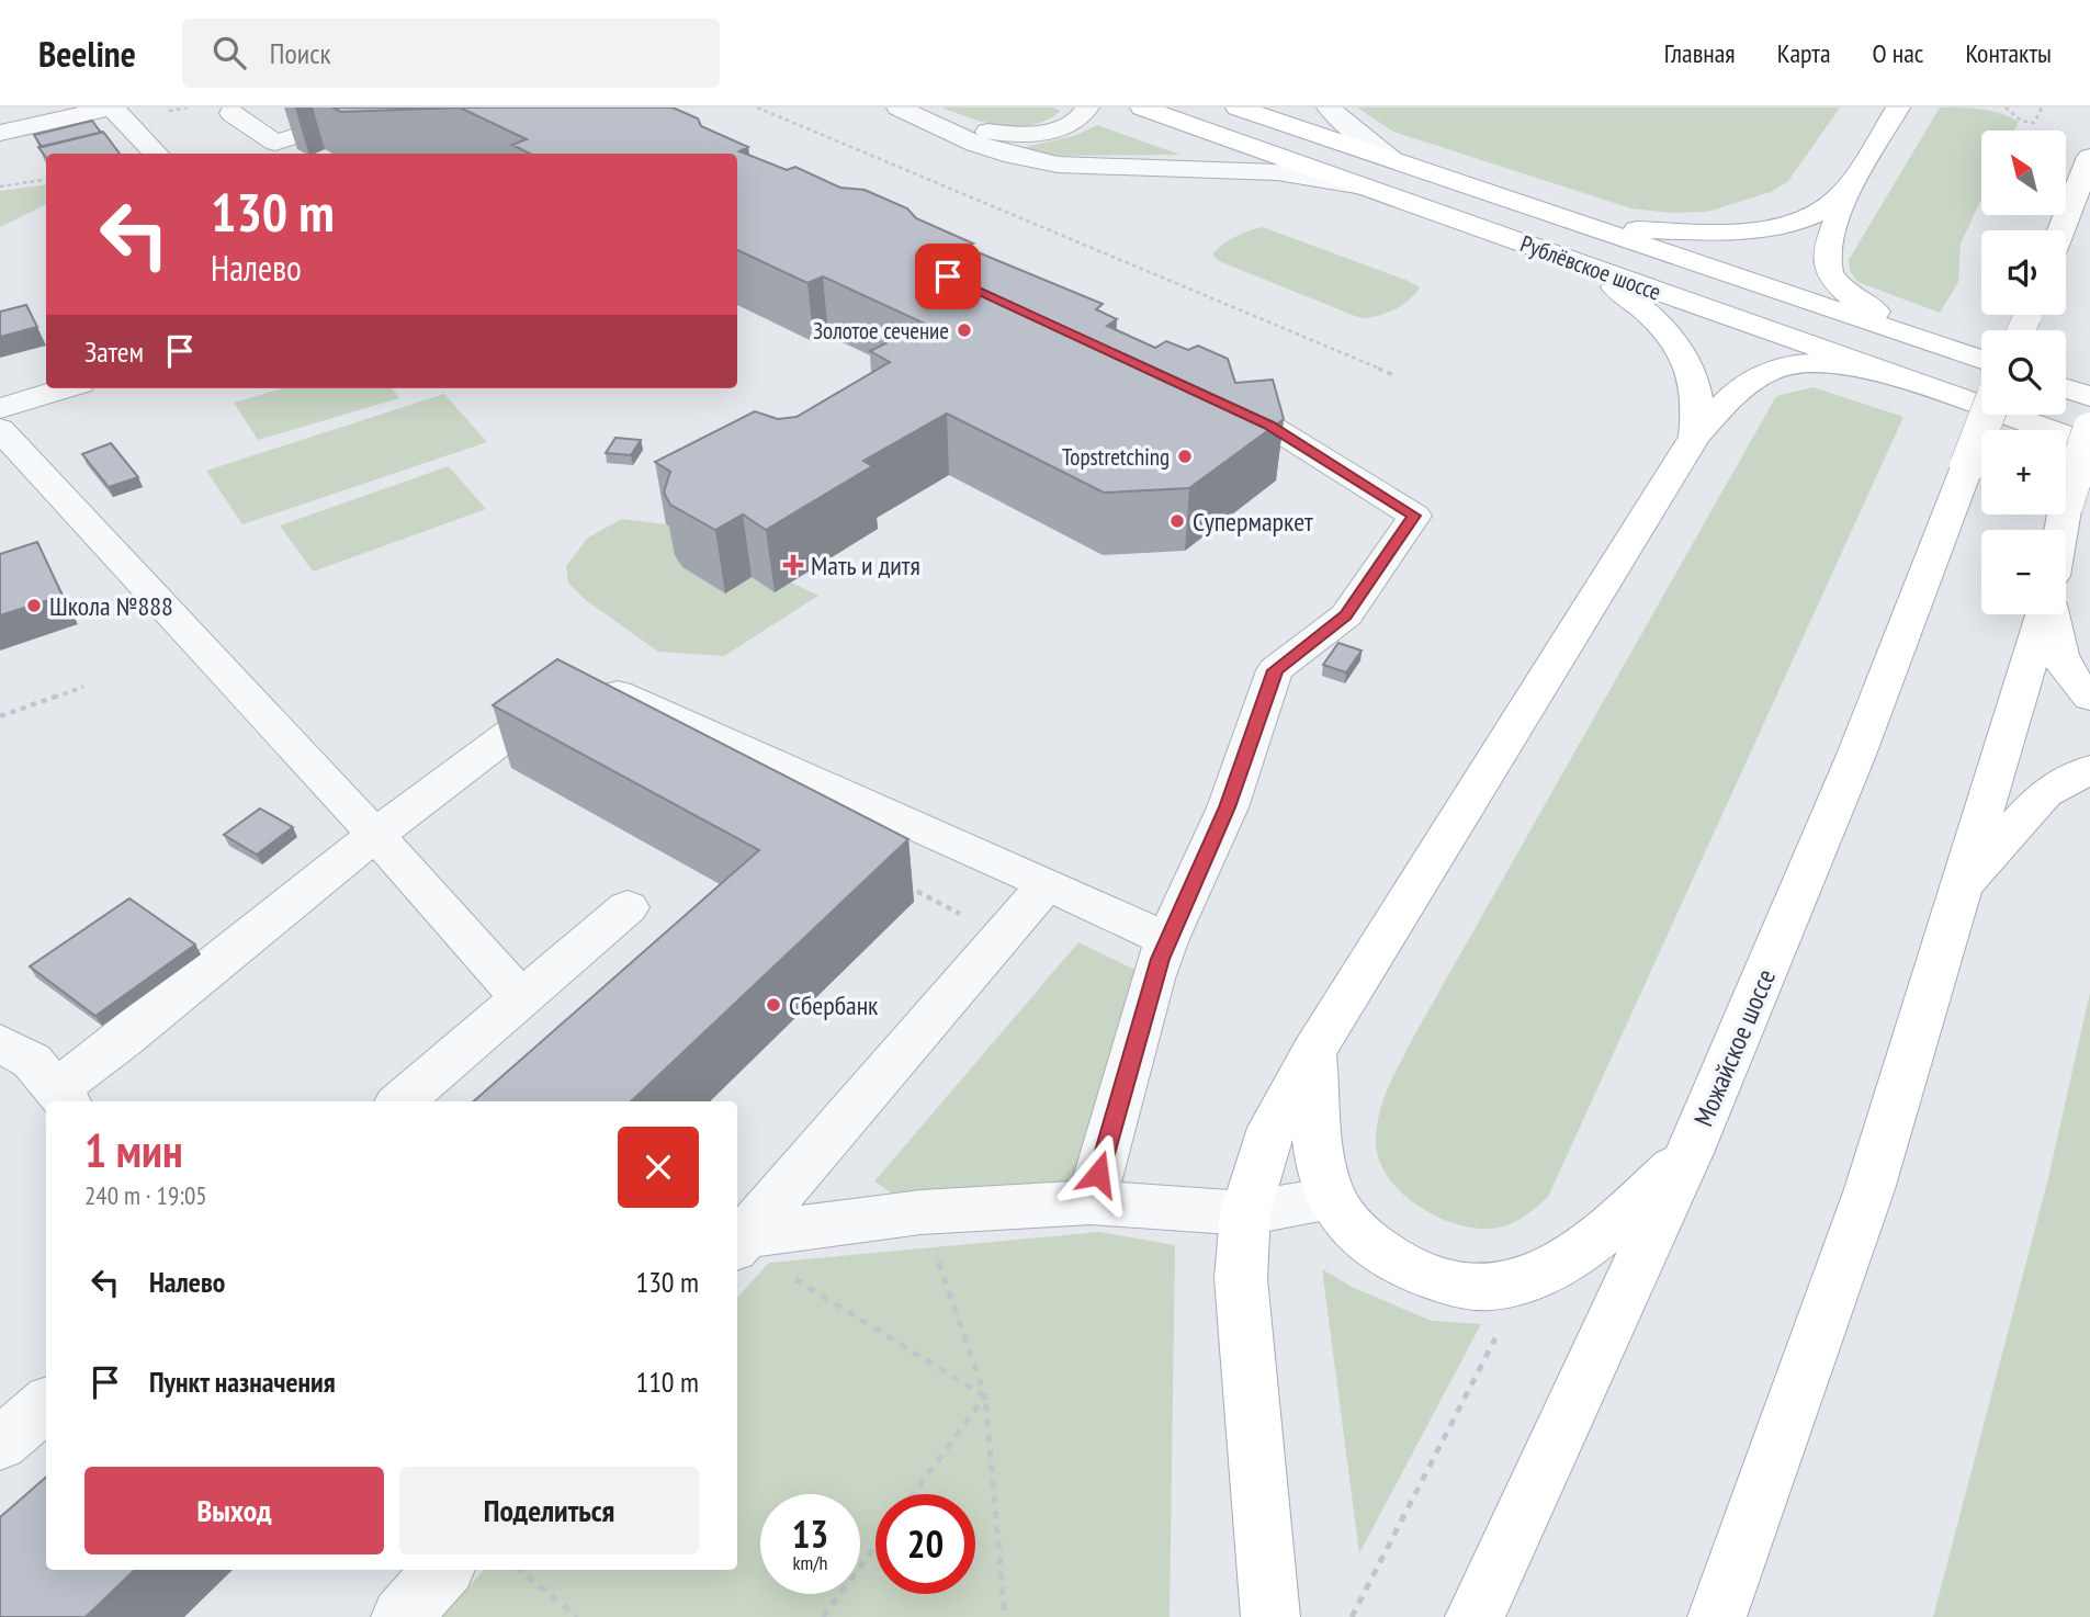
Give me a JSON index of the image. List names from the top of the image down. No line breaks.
{"streets":{"main road":["Рублёвское шоссе","Можайское шоссе"]},"places":{"other":["Золотое сечение","Topstretching","Супермаркет","Школа №888","Сбербанк"],"health":["Мать и дитя"]},"north":"top left","page":{"header":"Beeline","search":"Поиск","nav":["Главная","Карта","О нас","Контакты"],"map_buttons":["+","−"],"turn":["130 m","Налево"],"then":"Затем","heading":["1 мин","240 m · 19:05"],"list":[{"name":"Налево","value":"130 m"},{"name":"Пункт назначения","value":"110 m"}],"buttons":["Выход","Поделиться"],"speed":"13 km/h","limit":"20"}}
